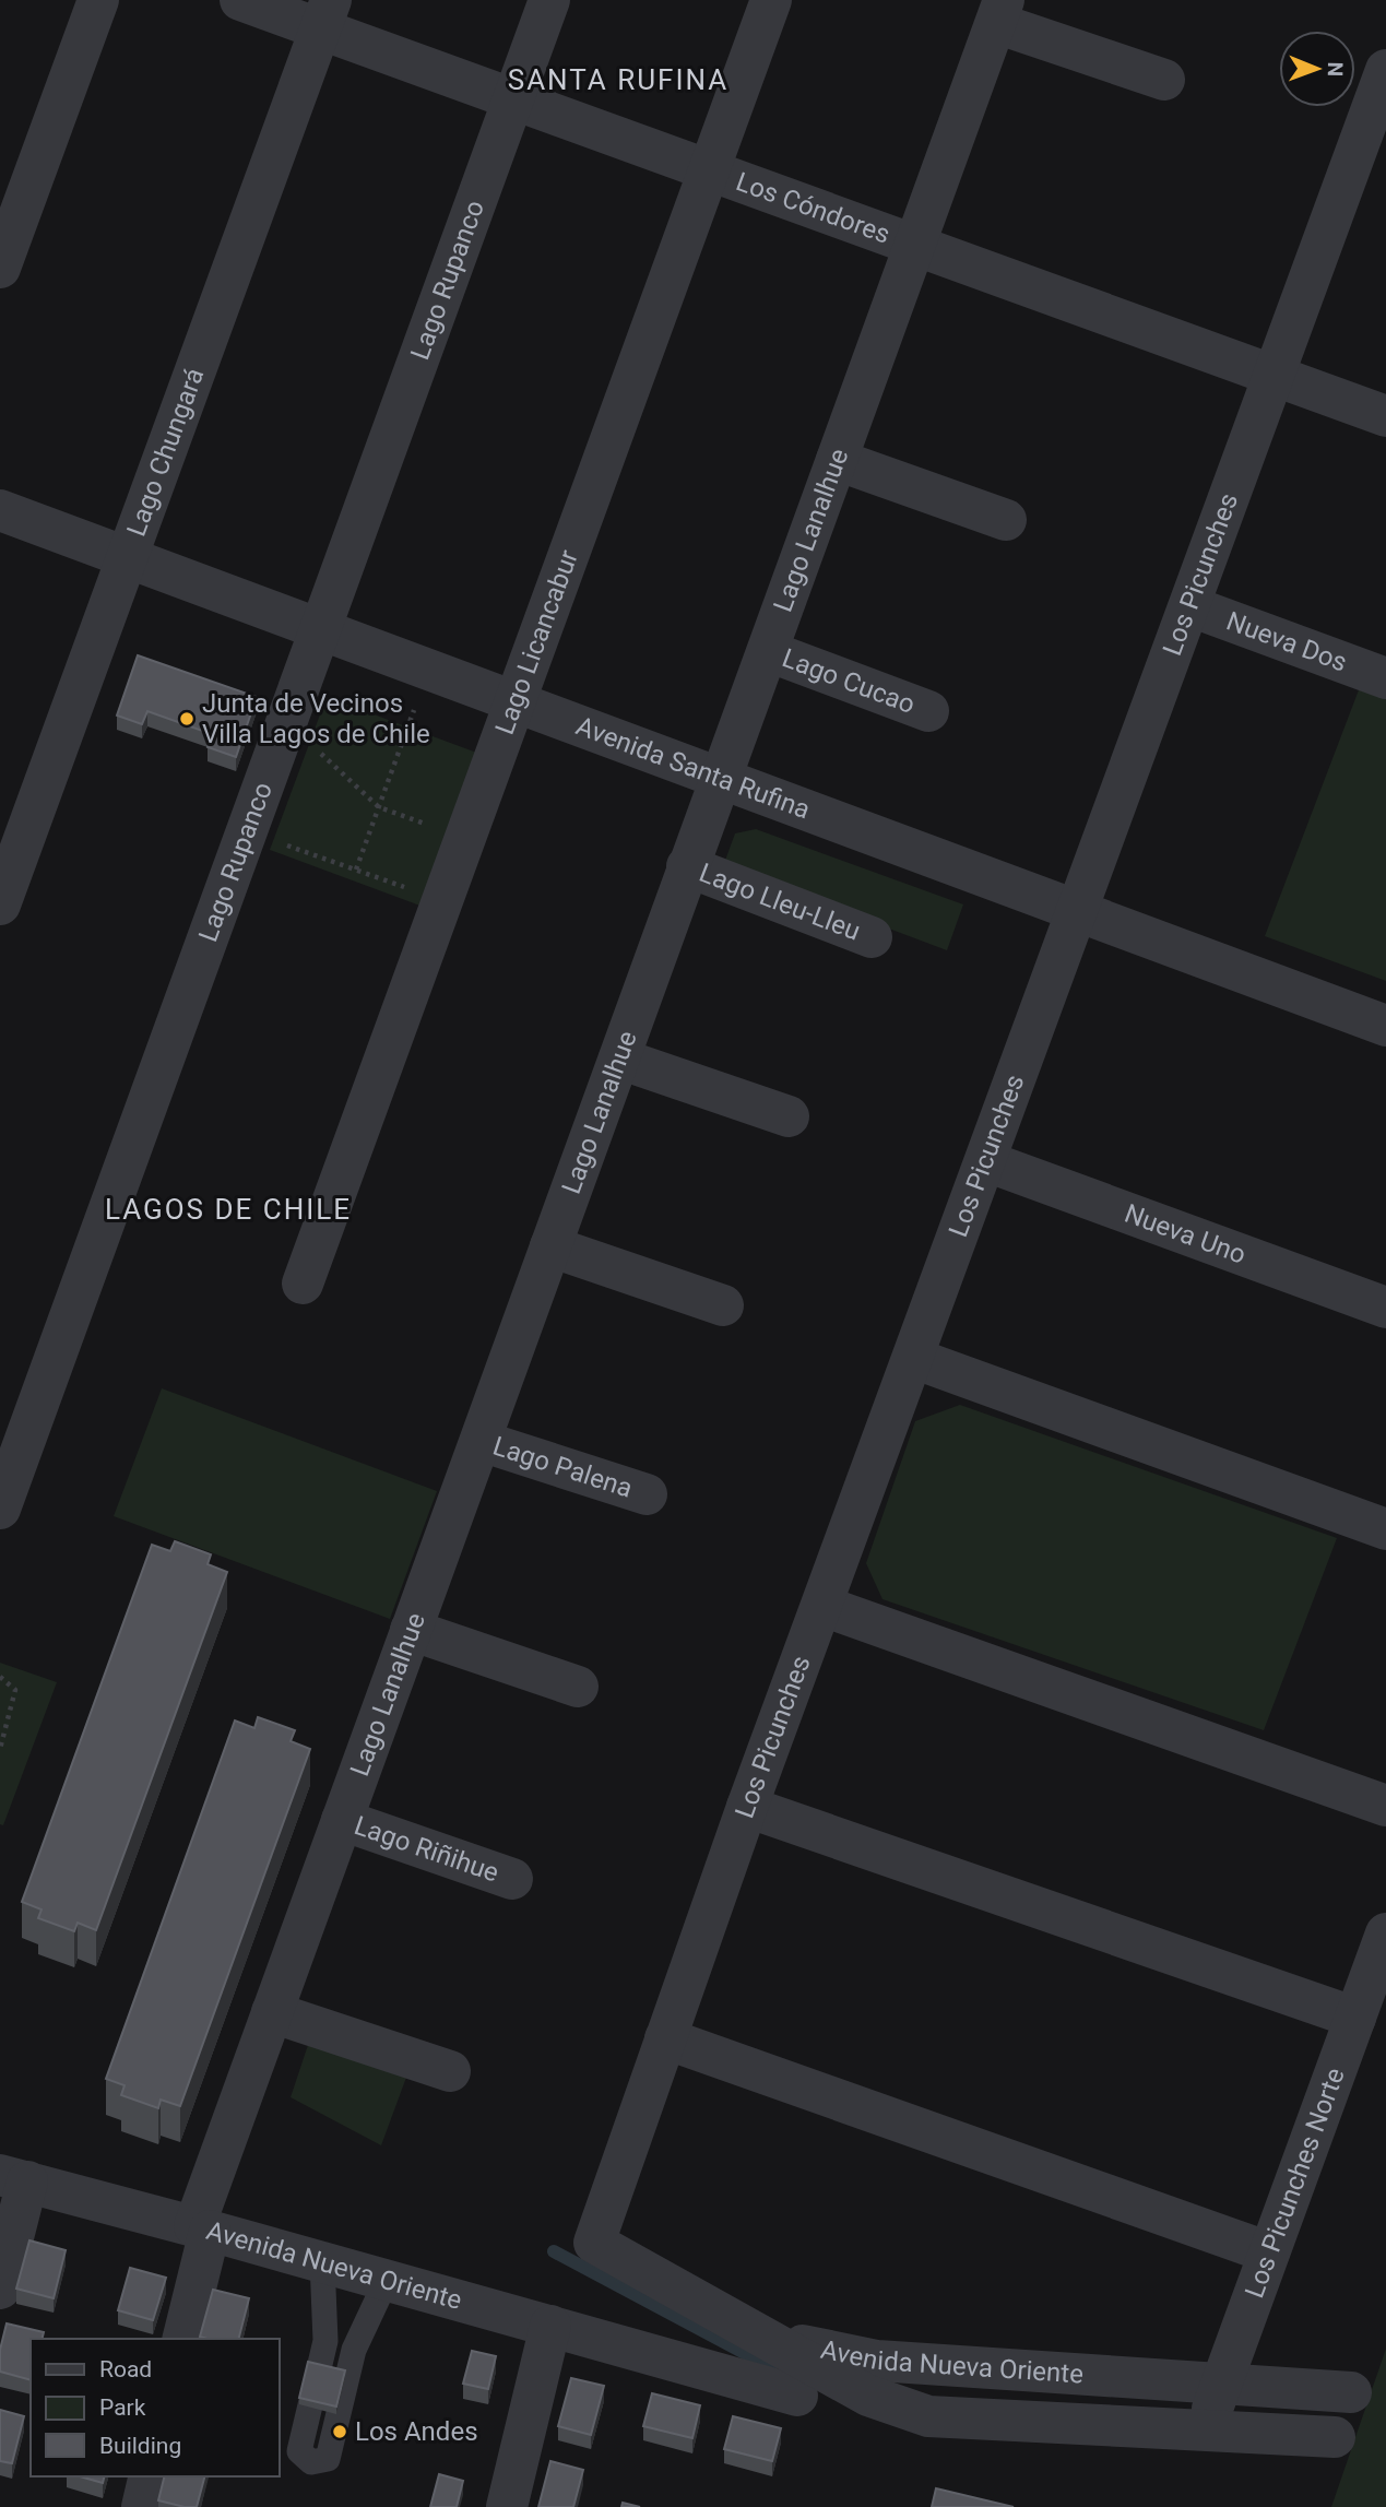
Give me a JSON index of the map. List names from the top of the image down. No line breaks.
{"streets":{"street":["Los Cóndores","Lago Rupanco","Lago Chungará","Lago Lanalhue","Los Picunches","Lago Licancabur","Nueva Dos","Lago Cucao","Avenida Santa Rufina","Lago Lleu-Lleu","Nueva Uno","Lago Palena","Lago Riñihue","Los Picunches Norte","Avenida Nueva Oriente"]},"crossings":[["Los Cóndores","Lago Rupanco"],["Los Cóndores","Lago Chungará"],["Los Cóndores","Lago Lanalhue"],["Los Cóndores","Los Picunches"],["Los Cóndores","Lago Licancabur"],["Lago Rupanco","Avenida Santa Rufina"],["Lago Chungará","Avenida Santa Rufina"],["Lago Lanalhue","Lago Cucao"],["Lago Lanalhue","Avenida Santa Rufina"],["Lago Lanalhue","Lago Lleu-Lleu"],["Lago Lanalhue","Lago Palena"],["Lago Lanalhue","Lago Riñihue"],["Lago Lanalhue","Avenida Nueva Oriente"],["Los Picunches","Nueva Dos"],["Los Picunches","Avenida Santa Rufina"],["Los Picunches","Nueva Uno"],["Los Picunches","Avenida Nueva Oriente"],["Lago Licancabur","Avenida Santa Rufina"],["Los Picunches Norte","Avenida Nueva Oriente"]],"districts":["SANTA RUFINA","LAGOS DE CHILE"],"places":["Junta de Vecinos Villa Lagos de Chile","Los Andes"],"legend":["Road","Park","Building"],"north":"right"}
